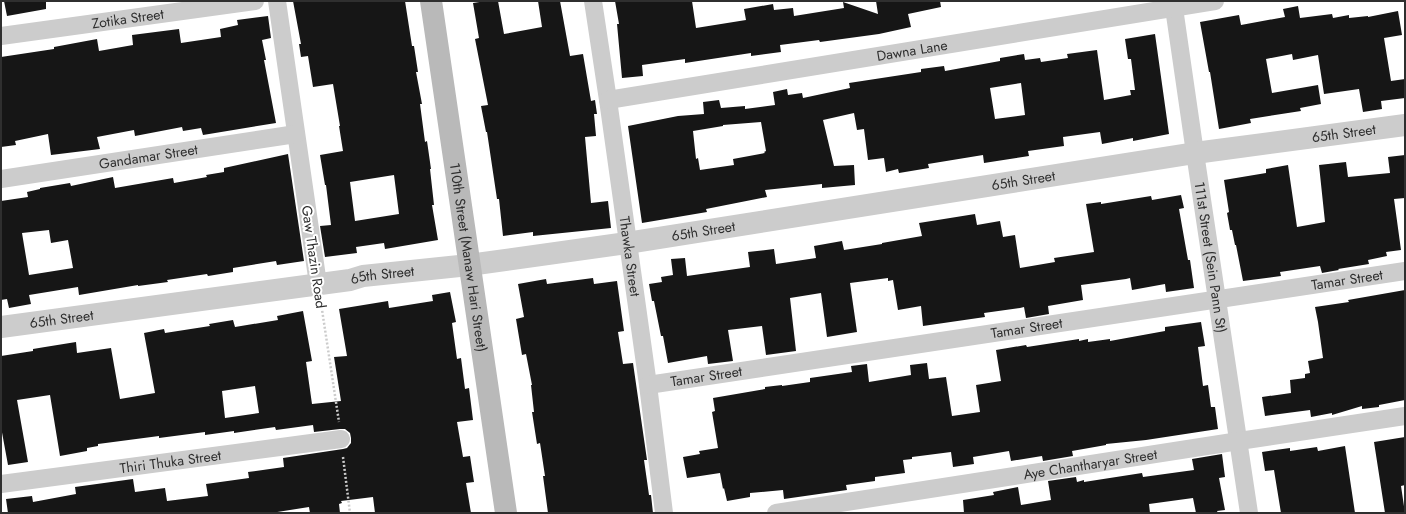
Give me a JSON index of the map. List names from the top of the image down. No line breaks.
{"streets":{"main road":["110th Street (Manaw Hari Street)"],"street":["Zotika Street","Dawna Lane","65th Street","Gandamar Street","Gaw Thazin Road","Thawka Street","111st Street (Sein Pann St)","Tamar Street","Thiri Thuka Street","Aye Chantharyar Street"]},"crossings":[["Dawna Lane","Thawka Street"],["Dawna Lane","111st Street (Sein Pann St)"],["65th Street","Gaw Thazin Road"],["65th Street","110th Street (Manaw Hari Street)"],["65th Street","Thawka Street"],["65th Street","111st Street (Sein Pann St)"],["Gandamar Street","Gaw Thazin Road"],["Gaw Thazin Road","Thiri Thuka Street"],["Thawka Street","Tamar Street"],["111st Street (Sein Pann St)","Tamar Street"],["111st Street (Sein Pann St)","Aye Chantharyar Street"]]}
